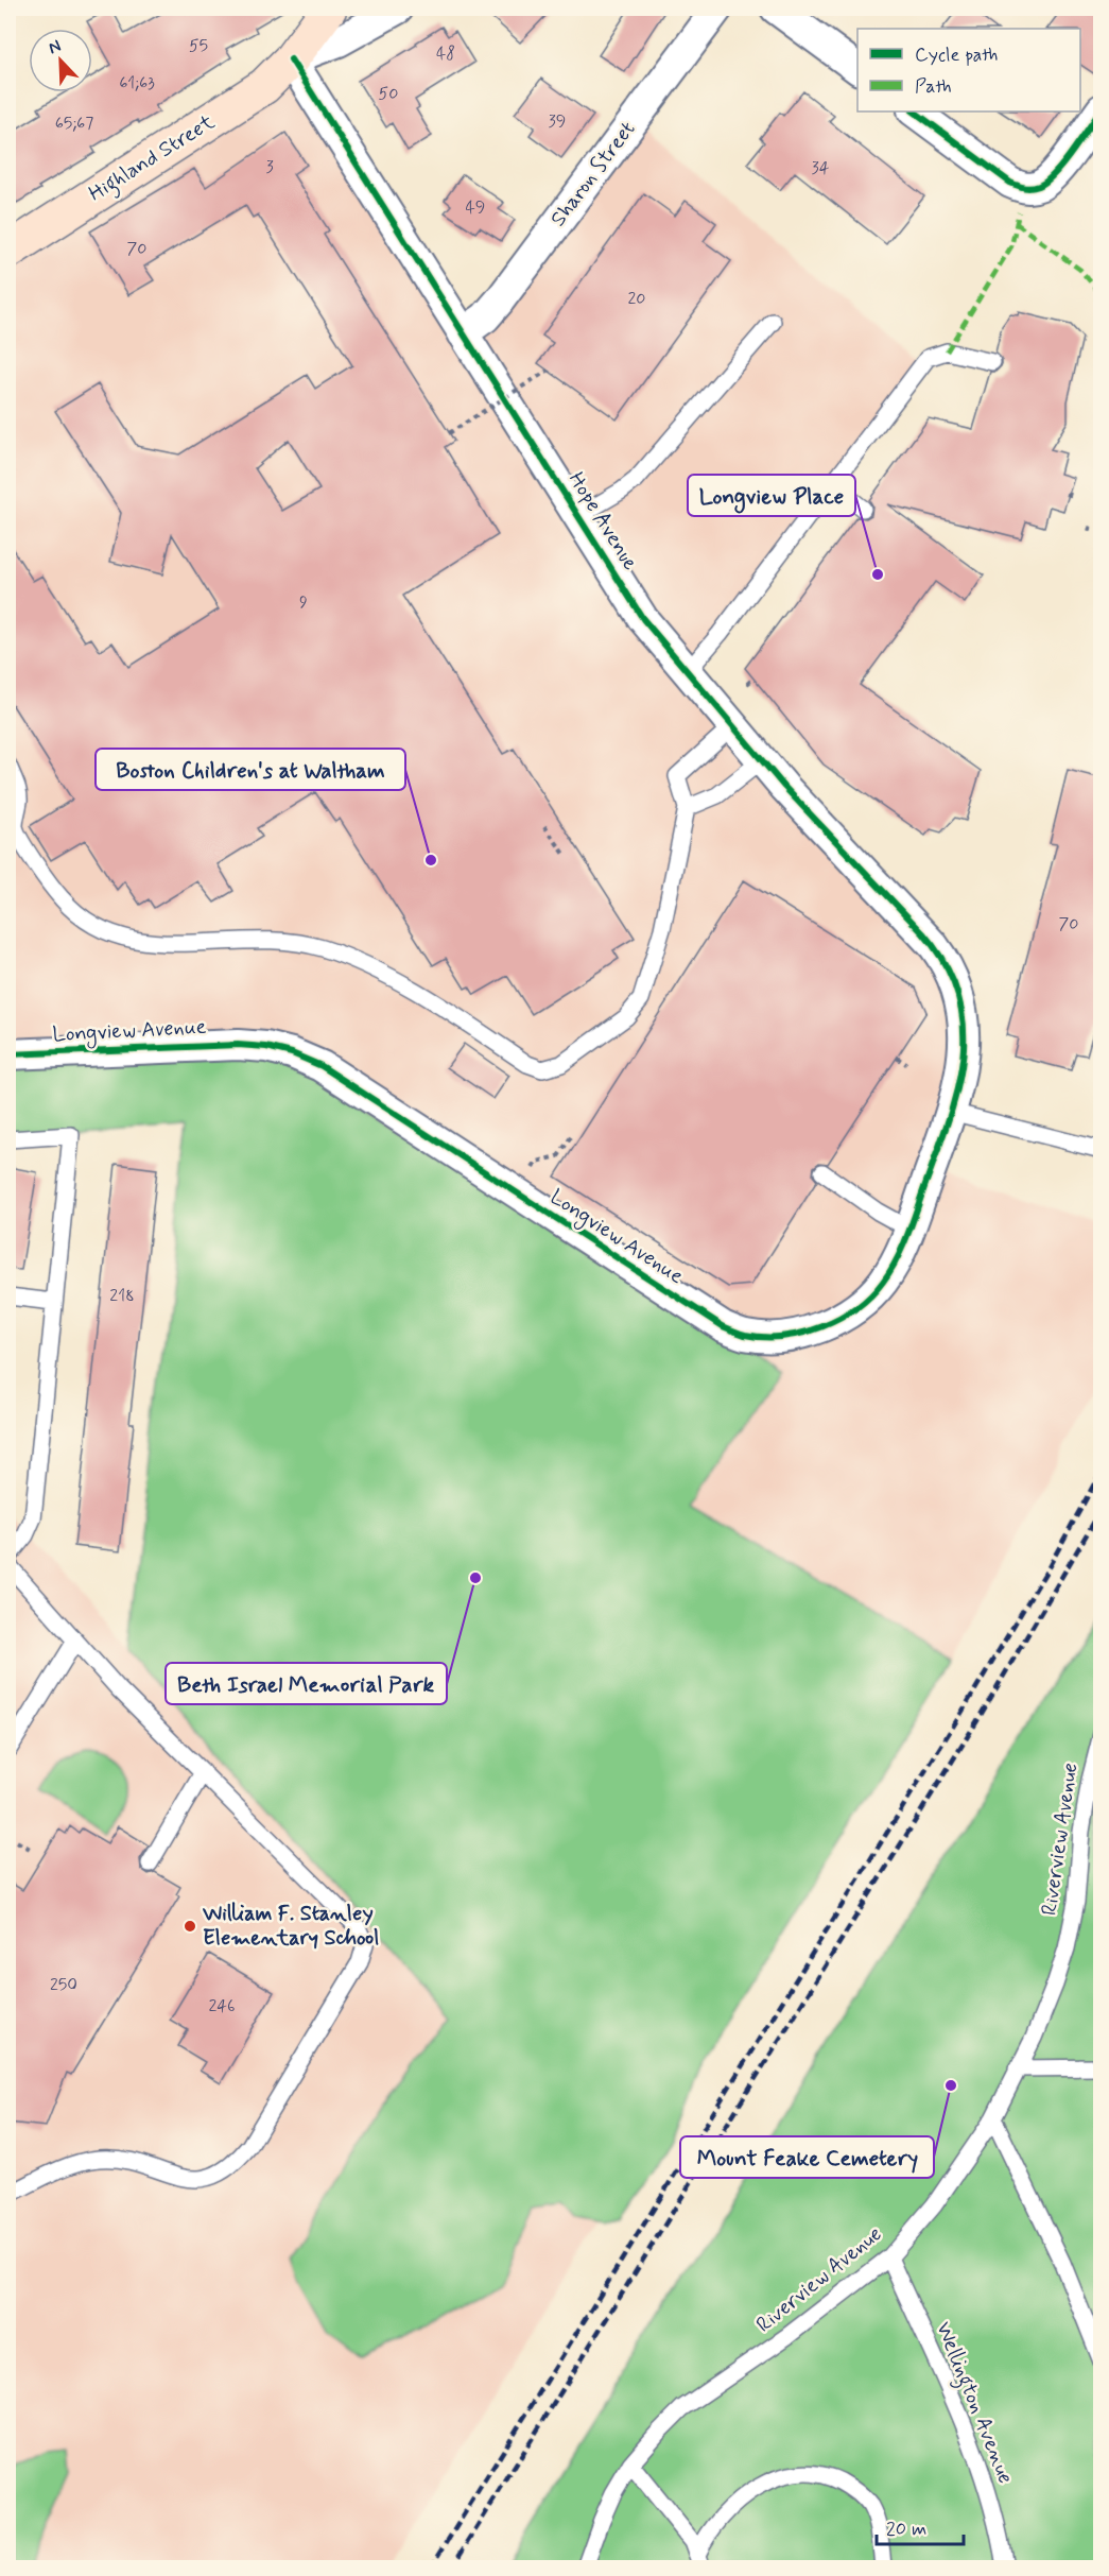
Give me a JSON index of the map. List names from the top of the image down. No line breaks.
{"streets":{"street":["Highland Street","Sharon Street","Hope Avenue","Longview Avenue"],"lane":["Riverview Avenue","Wellington Avenue"]},"crossings":[["Highland Street","Hope Avenue"],["Sharon Street","Hope Avenue"],["Hope Avenue","Longview Avenue"],["Riverview Avenue","Wellington Avenue"]],"places":["Longview Place","Boston Children's at Waltham","Beth Israel Memorial Park","William F. Stanley Elementary School","Mount Feake Cemetery"],"house_numbers":["55","48","61;63","50","39","65;67","3","34","49","70","20","9","70","218","250","246"],"legend":["Cycle path","Path"],"scale_bar":"20 m","north":"top left"}
